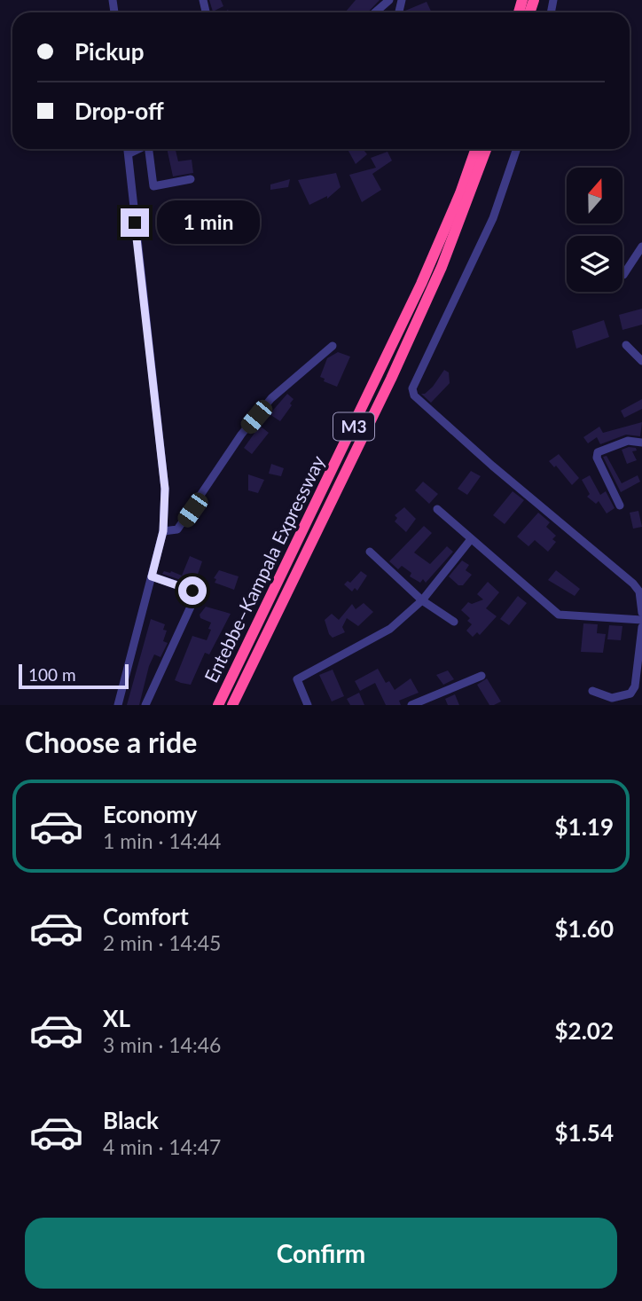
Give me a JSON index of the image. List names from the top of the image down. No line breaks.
{"streets":{"highway":["M3","Entebbe–Kampala Expressway"]},"scale_bar":"100 m","north":"top","page":{"banner":["Pickup","Drop-off"],"bubble":"1 min","scale":"100 m","heading":"Choose a ride","list":[{"name":"Economy","note":"1 min · 14:44","value":"$1.19"},{"name":"Comfort","note":"2 min · 14:45","value":"$1.60"},{"name":"XL","note":"3 min · 14:46","value":"$2.02"},{"name":"Black","note":"4 min · 14:47","value":"$1.54"}],"buttons":"Confirm"}}
